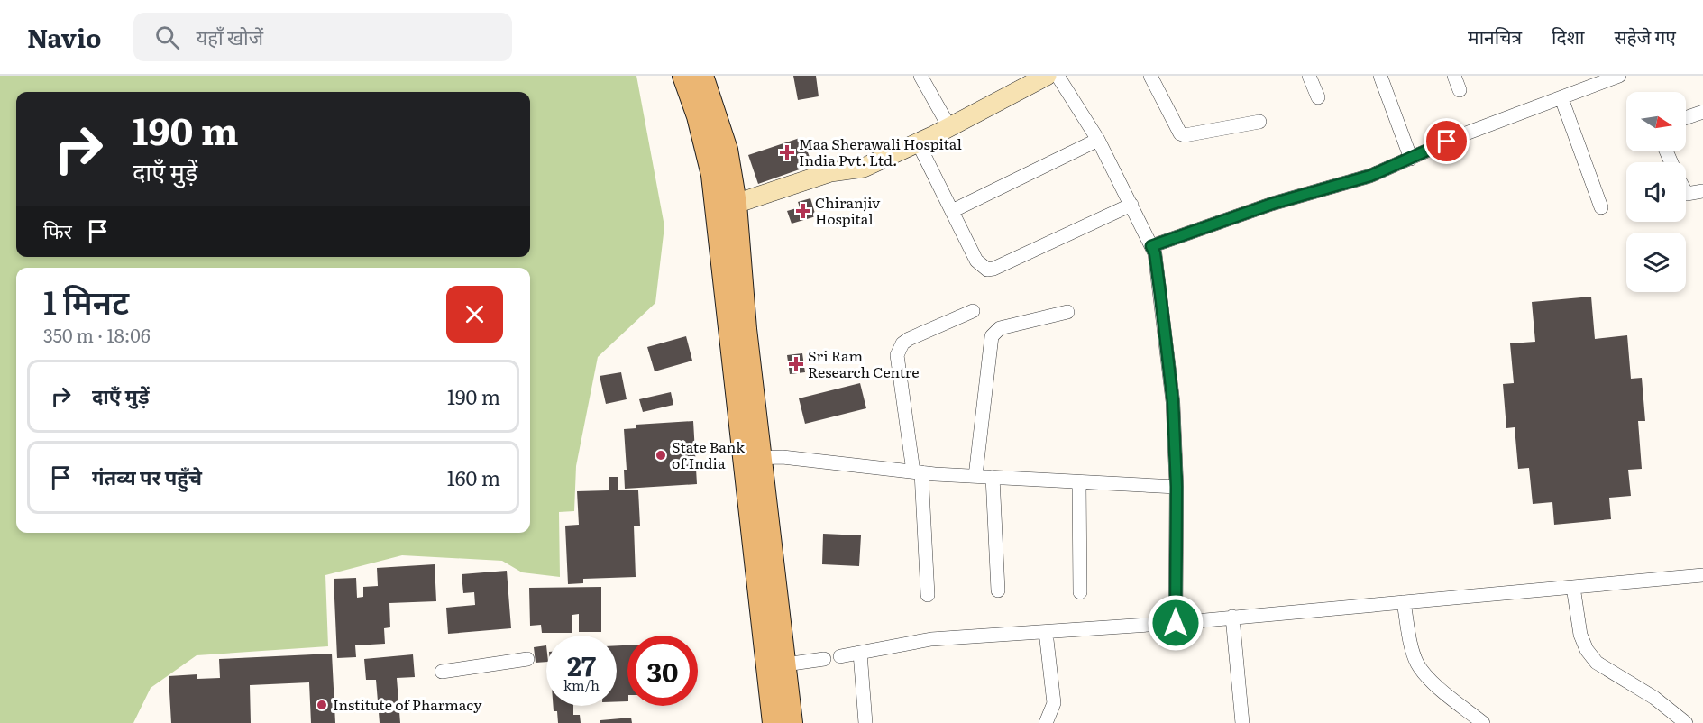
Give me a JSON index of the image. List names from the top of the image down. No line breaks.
{"places":{"health":["Maa Sherawali Hospital India Pvt. Ltd.","Chiranjiv Hospital","Sri Ram Research Centre"],"other":["State Bank of India","Institute of Pharmacy"]},"north":"right","page":{"header":"Navio","search":"यहाँ खोजें","nav":["मानचित्र","दिशा","सहेजे गए"],"turn":["190 m","दाएँ मुड़ें"],"then":"फिर","heading":["1 मिनट","350 m · 18:06"],"list":[{"name":"दाएँ मुड़ें","value":"190 m"},{"name":"गंतव्य पर पहुँचे","value":"160 m"}],"speed":"27 km/h","limit":"30"}}
